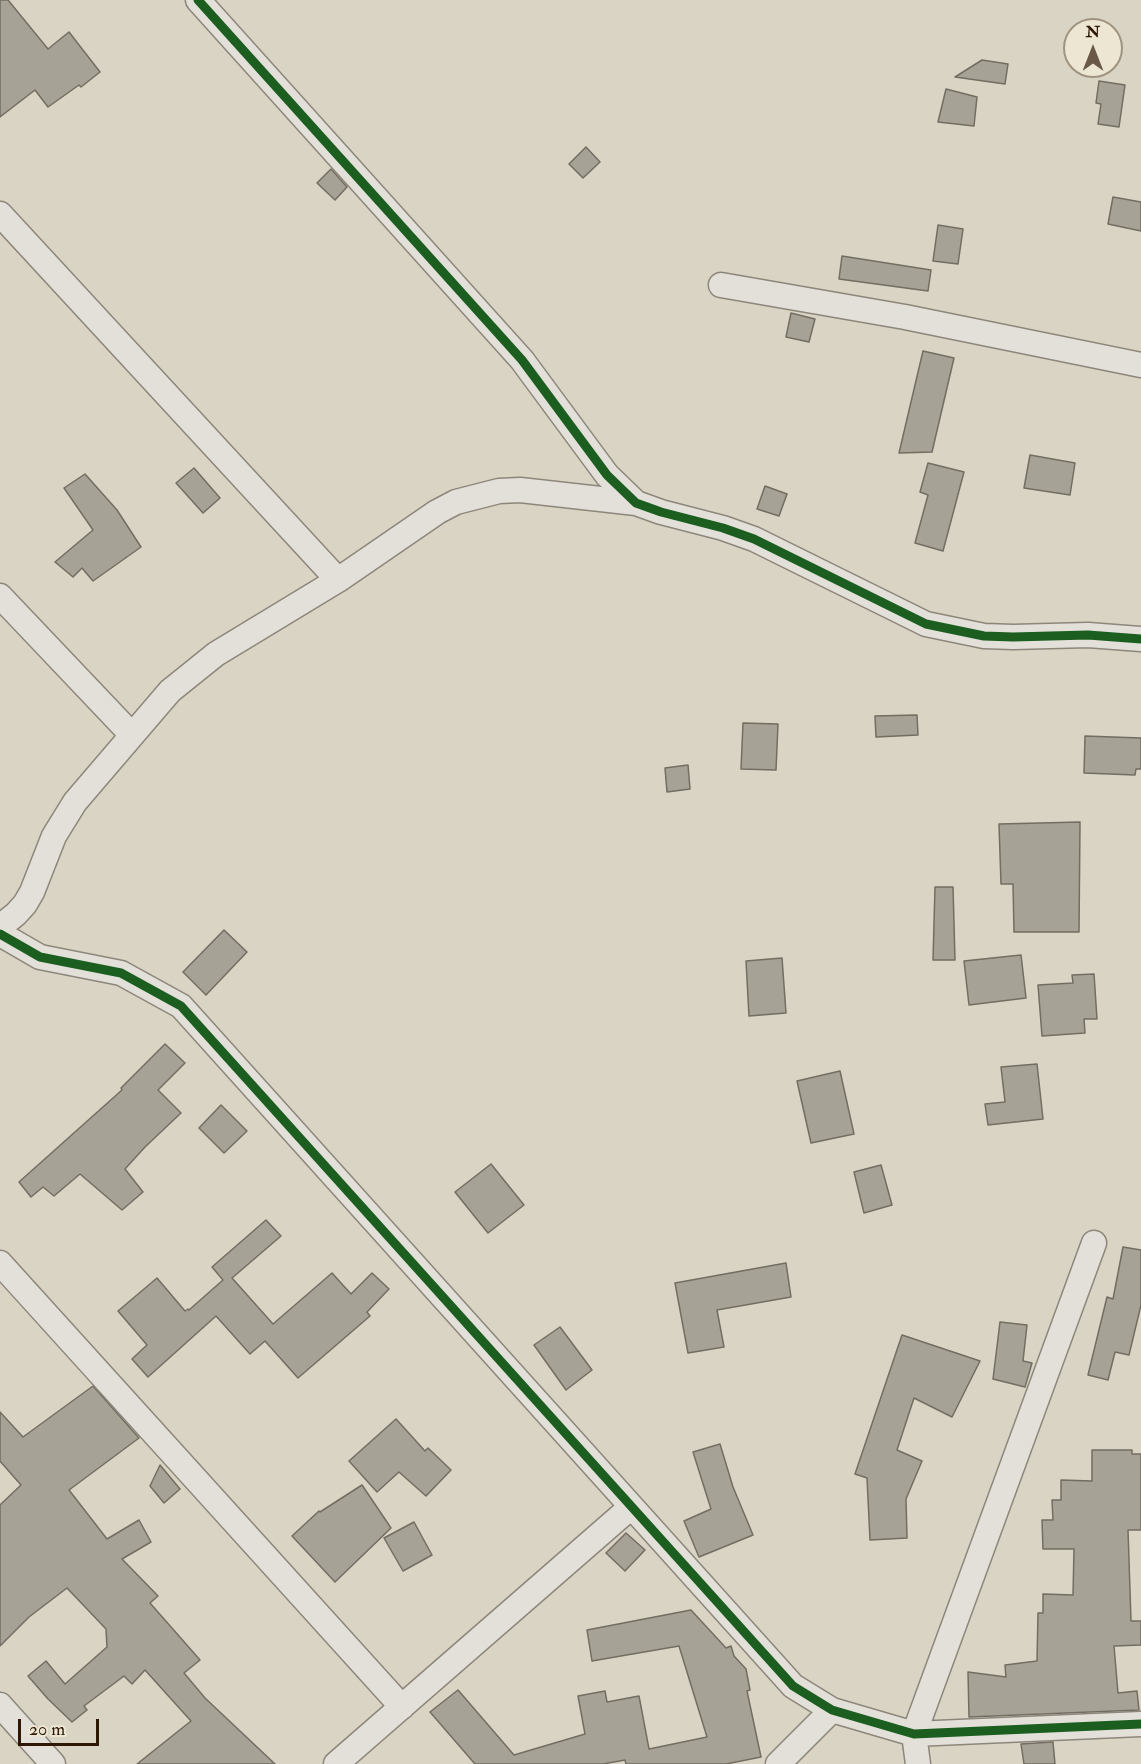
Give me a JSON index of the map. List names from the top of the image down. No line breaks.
{"scale_bar":"20 m","north":"top"}
